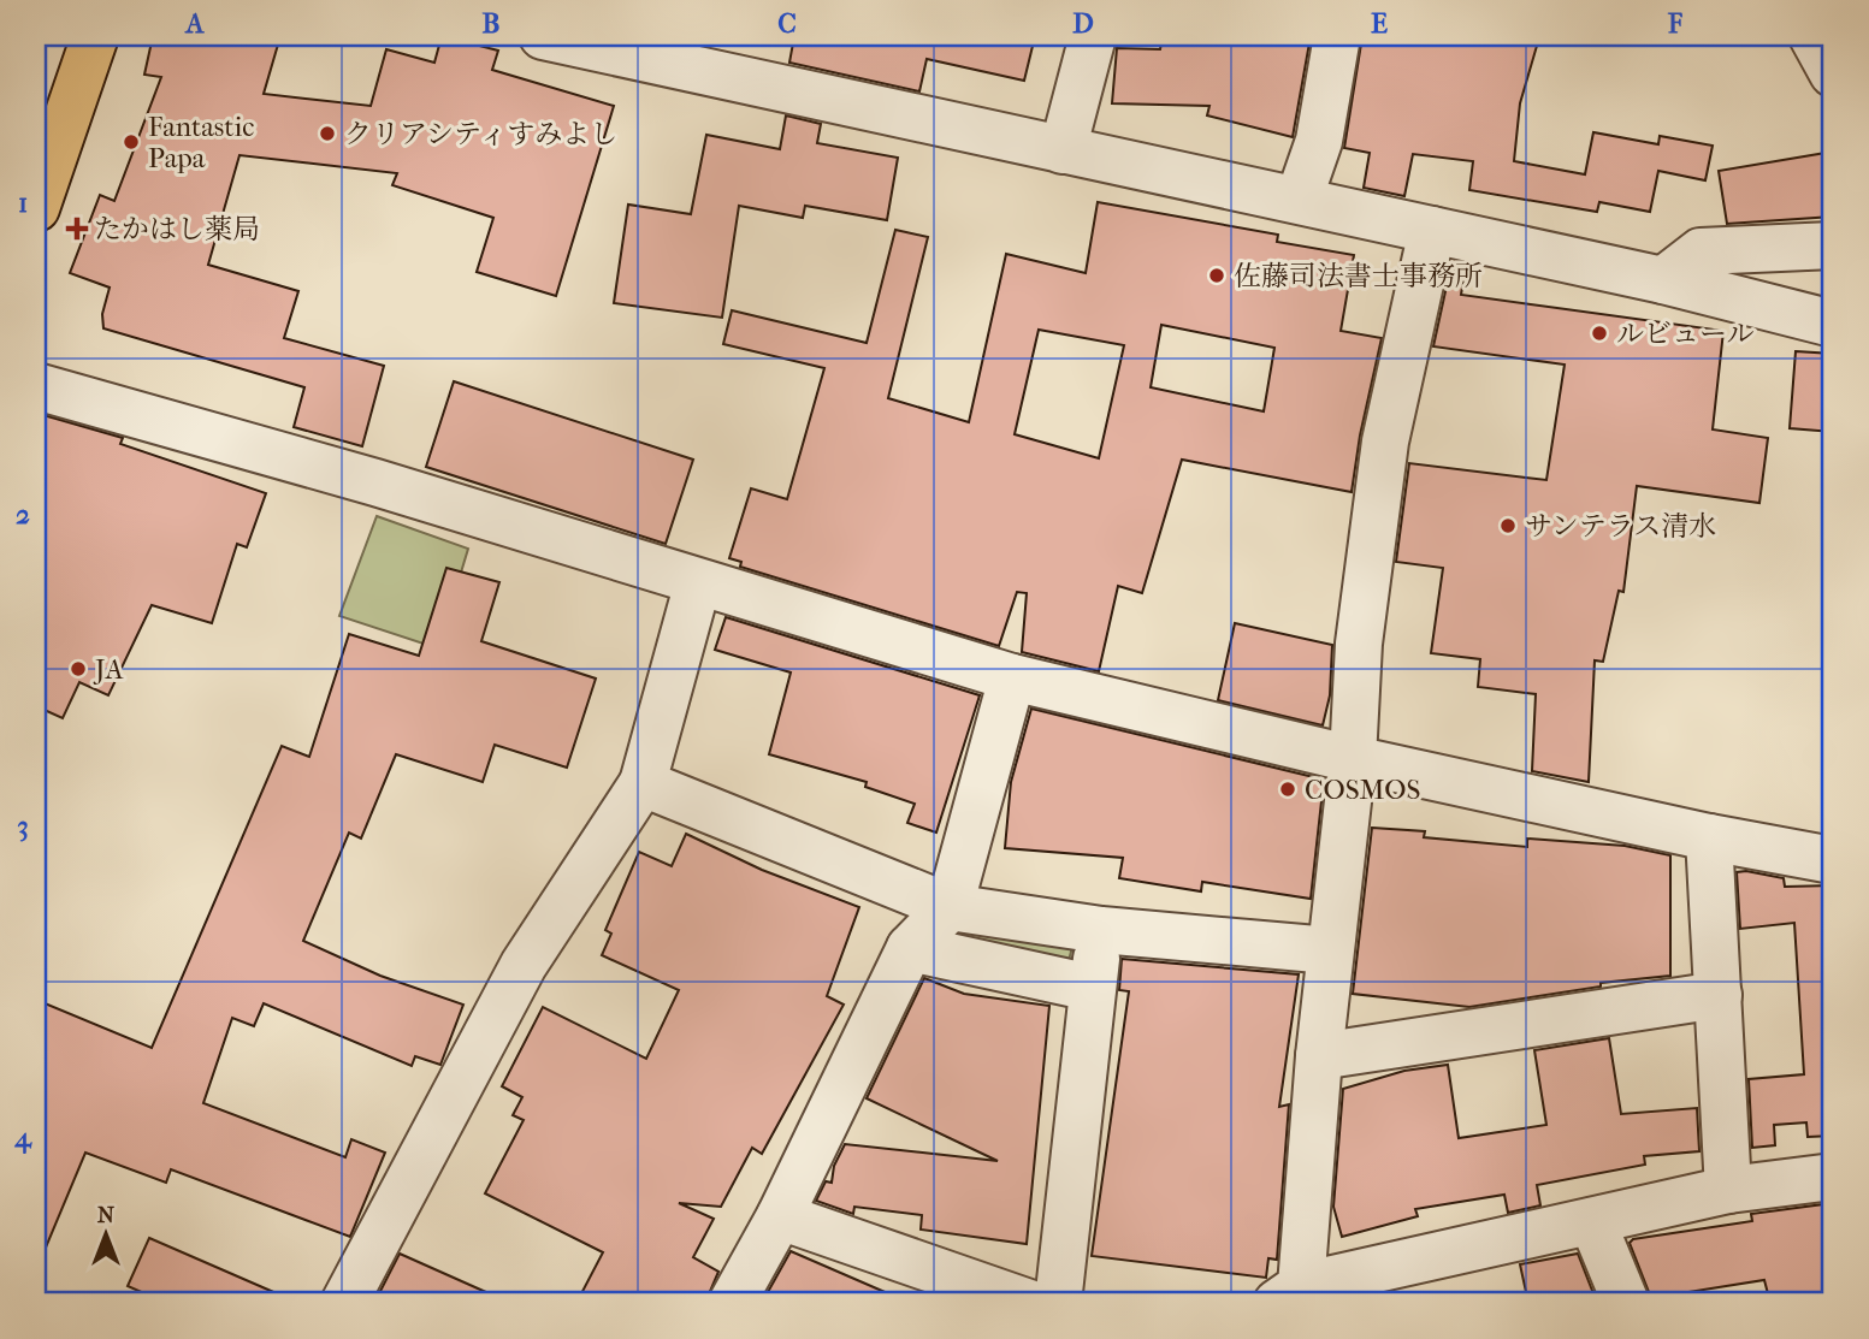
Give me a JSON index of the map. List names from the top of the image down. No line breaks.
{"places":{"other":["クリアシティすみよし","Fantastic Papa","佐藤司法書士事務所","ルビュール","サンテラス清水","JA","COSMOS"],"health":["たかはし薬局"]},"north":"top","grid":{"columns":["A","B","C","D","E","F"],"rows":["1","2","3","4"]}}
